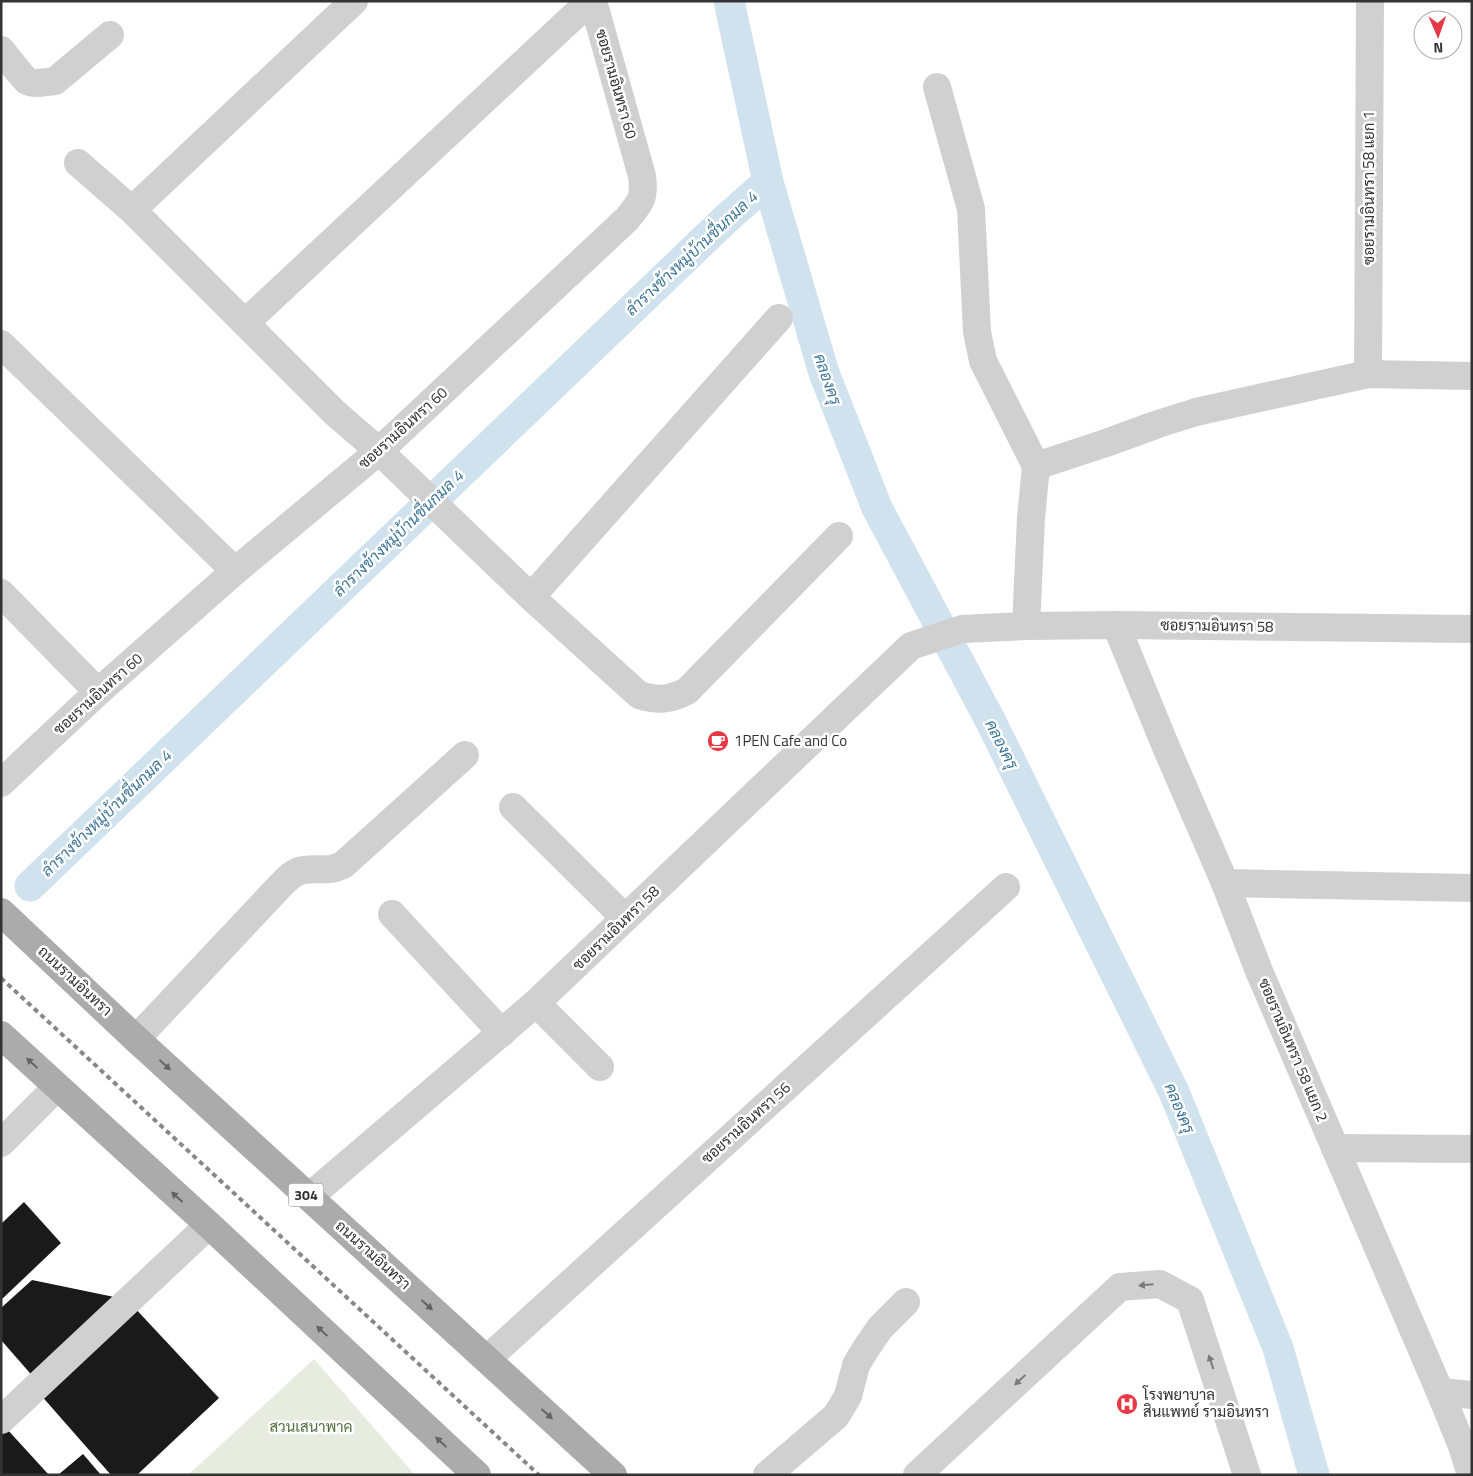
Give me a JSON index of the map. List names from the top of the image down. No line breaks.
{"streets":{"main road":["ถนนรามอินทรา","304"],"street":["ซอยรามอินทรา 60","ซอยรามอินทรา 58 แยก 1","ซอยรามอินทรา 58","ซอยรามอินทรา 58 แยก 2","ซอยรามอินทรา 56"]},"crossings":[["ซอยรามอินทรา 58","ถนนรามอินทรา"],["ซอยรามอินทรา 58","ซอยรามอินทรา 58 แยก 2"],["ถนนรามอินทรา","ซอยรามอินทรา 56"]],"water":["ลำรางข้างหมู่บ้านชื่นกมล 4","คลองครุ"],"parks":["สวนเสนาพาค"],"places":{"cafe":["1PEN Cafe and Co"],"hospital":["โรงพยาบาล สินแพทย์ รามอินทรา"]},"north":"bottom"}
